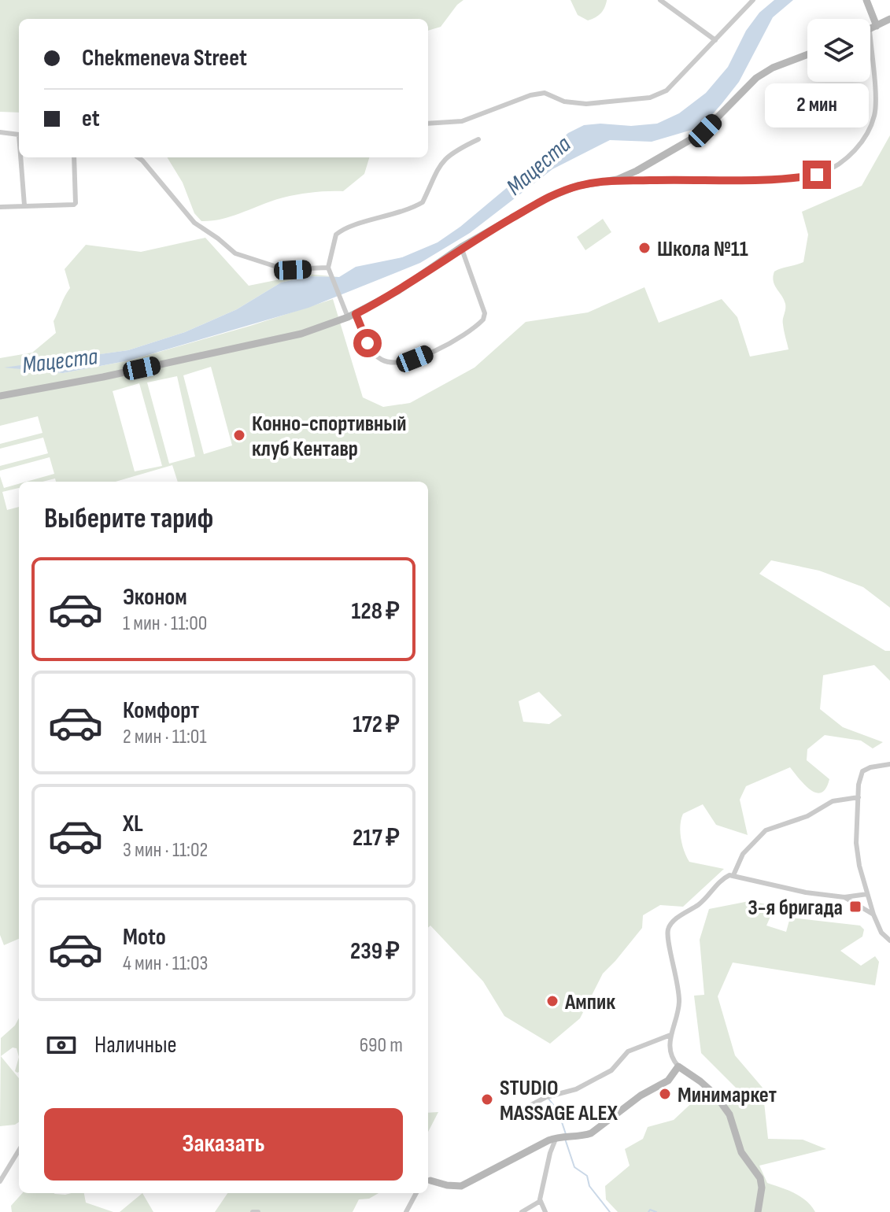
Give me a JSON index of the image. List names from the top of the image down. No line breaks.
{"water":["Мацеста"],"places":{"other":["Школа №11","Конно-спортивный клуб Кентавр","Ампик","Минимаркет","STUDIO MASSAGE ALEX"],"transit":["3-я бригада"]},"page":{"banner":["Chekmeneva Street","et"],"bubble":"2 мин","heading":"Выберите тариф","list":[{"name":"Эконом","note":"1 мин · 11:00","value":"128 ₽"},{"name":"Комфорт","note":"2 мин · 11:01","value":"172 ₽"},{"name":"XL","note":"3 мин · 11:02","value":"217 ₽"},{"name":"Moto","note":"4 мин · 11:03","value":"239 ₽"}],"pay":["Наличные","690 m"],"buttons":"Заказать"}}
